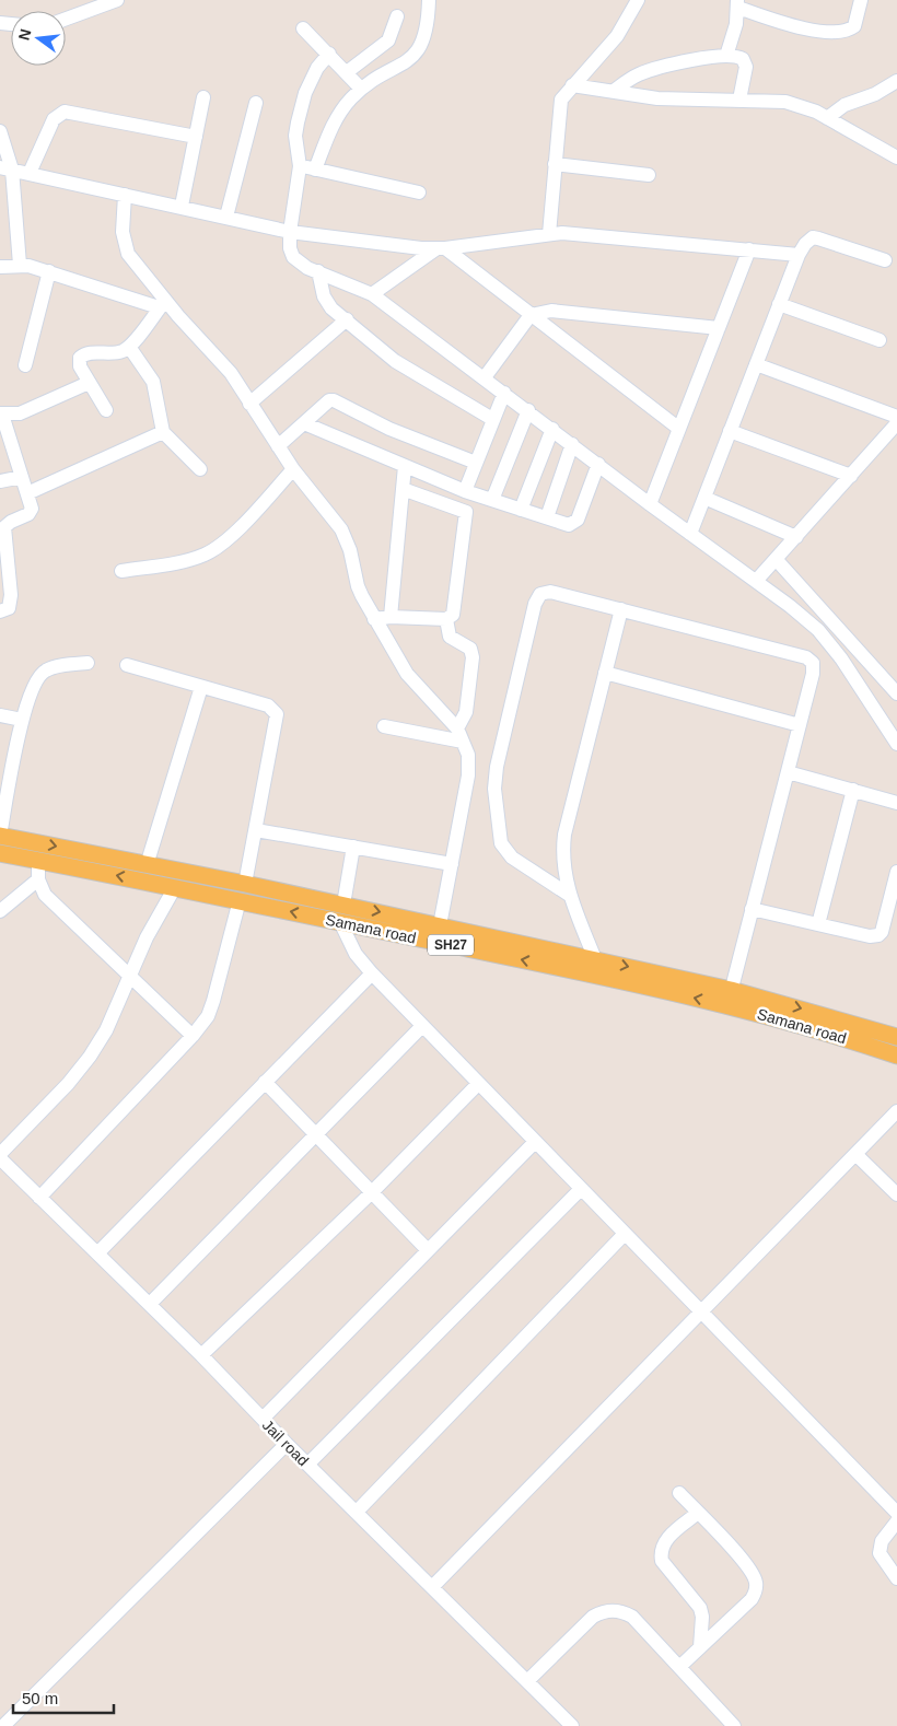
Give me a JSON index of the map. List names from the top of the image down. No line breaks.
{"streets":{"main road":["Samana road","SH27"],"street":["Jail road"]},"scale_bar":"50 m","north":"left"}
